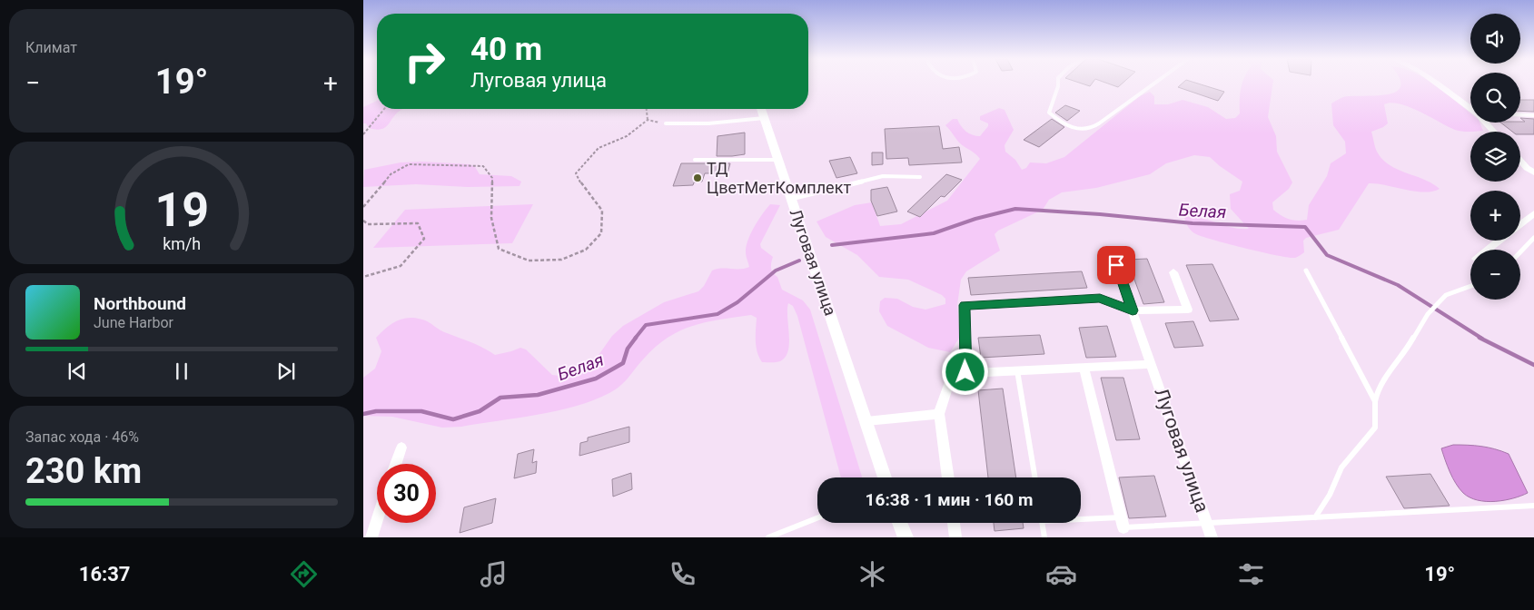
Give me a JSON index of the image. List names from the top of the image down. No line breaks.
{"streets":{"street":["Луговая улица"]},"water":["Белая"],"places":["ТД ЦветМетКомплект"],"page":{"tile":["Климат",["Запас хода · 46%","230 km"]],"map_buttons":["+","−"],"turn":["40 m","Луговая улица"],"heat":["−","19°","+"],"song":["Northbound","June Harbor"],"limit":"30","trip":"16:38 · 1 мин · 160 m","tabs":["16:37","19°"],"gauge":["19","km/h"]}}
